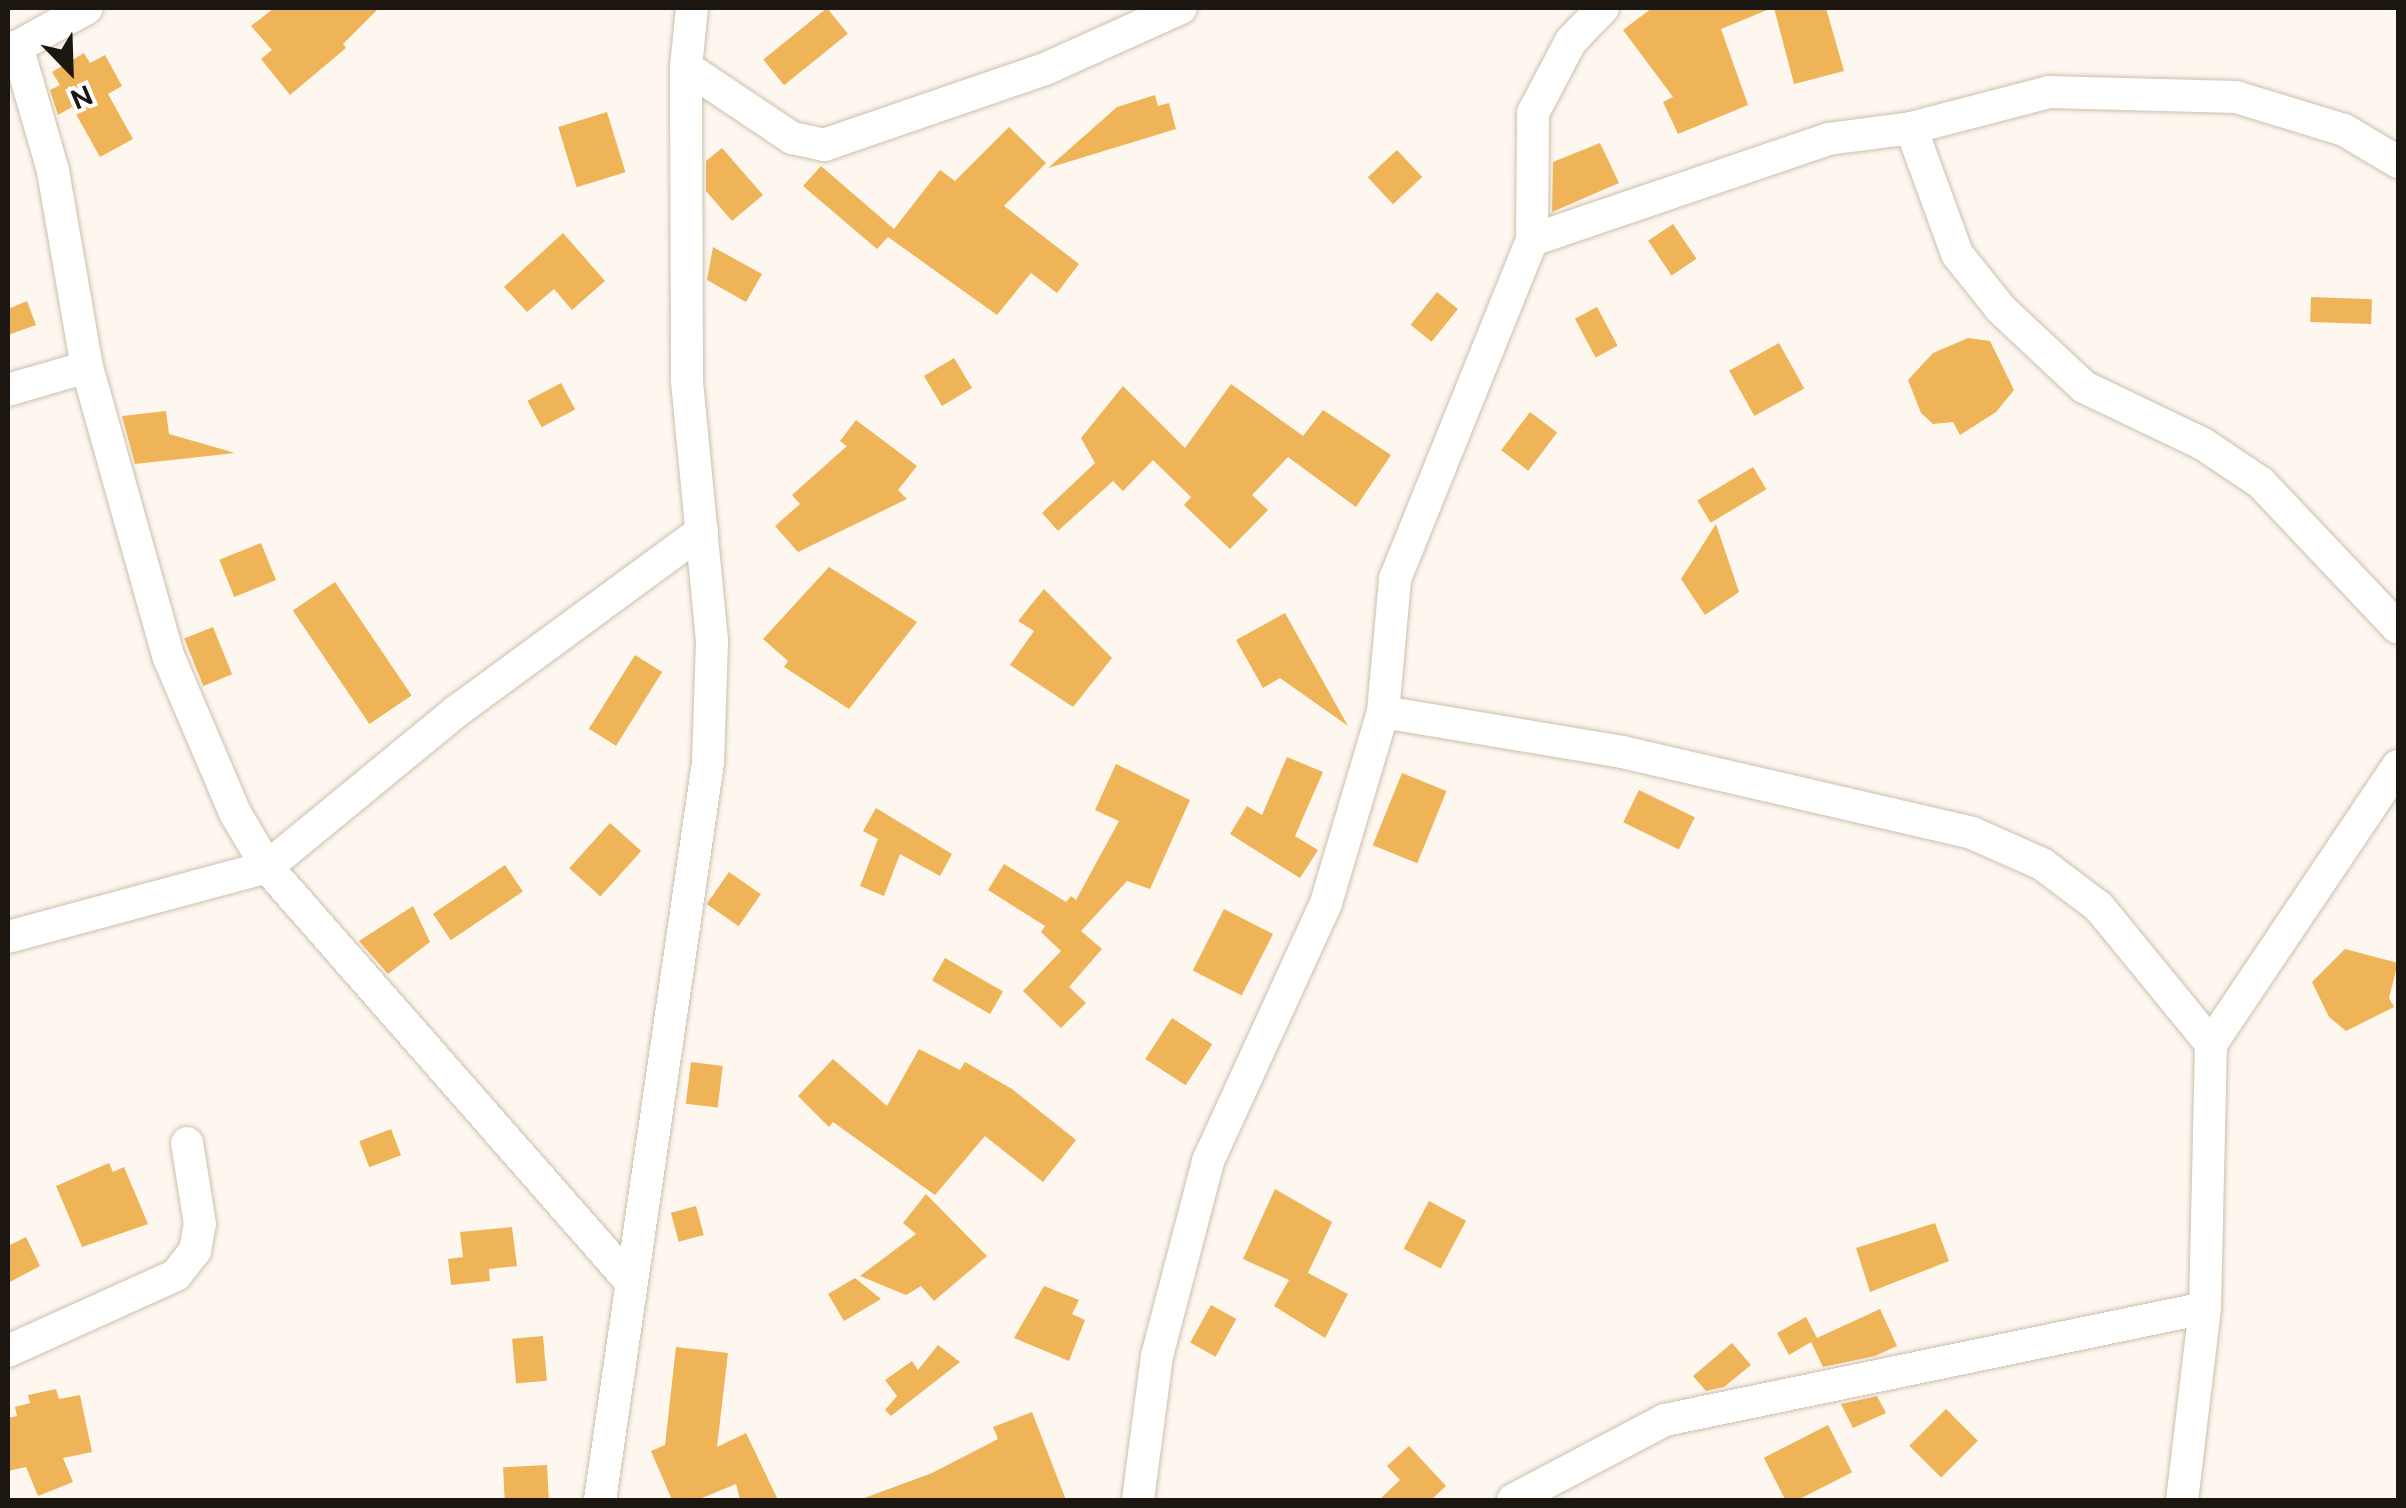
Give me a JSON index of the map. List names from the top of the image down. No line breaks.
{"north":"bottom right"}
